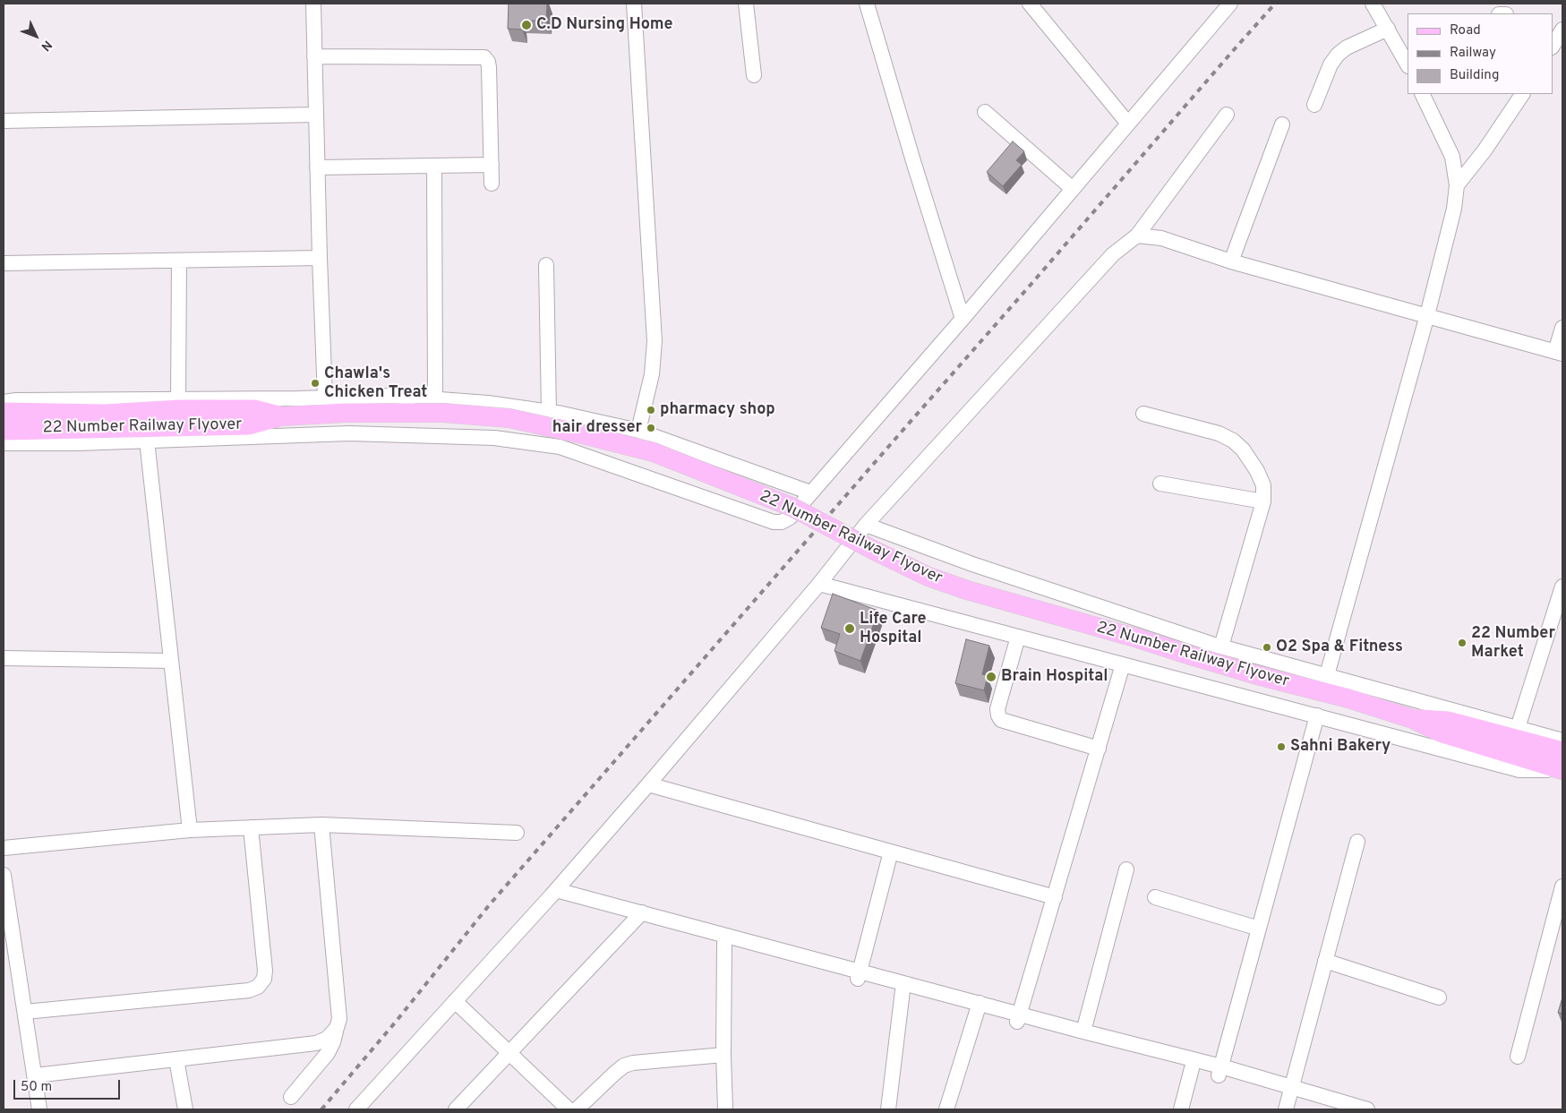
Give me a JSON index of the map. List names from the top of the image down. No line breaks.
{"streets":{"main road":["22 Number Railway Flyover"]},"places":["C.D Nursing Home","Chawla's Chicken Treat","pharmacy shop","hair dresser","Life Care Hospital","22 Number Market","O2 Spa & Fitness","Brain Hospital","Sahni Bakery"],"legend":["Road","Railway","Building"],"scale_bar":"50 m","north":"bottom right"}
